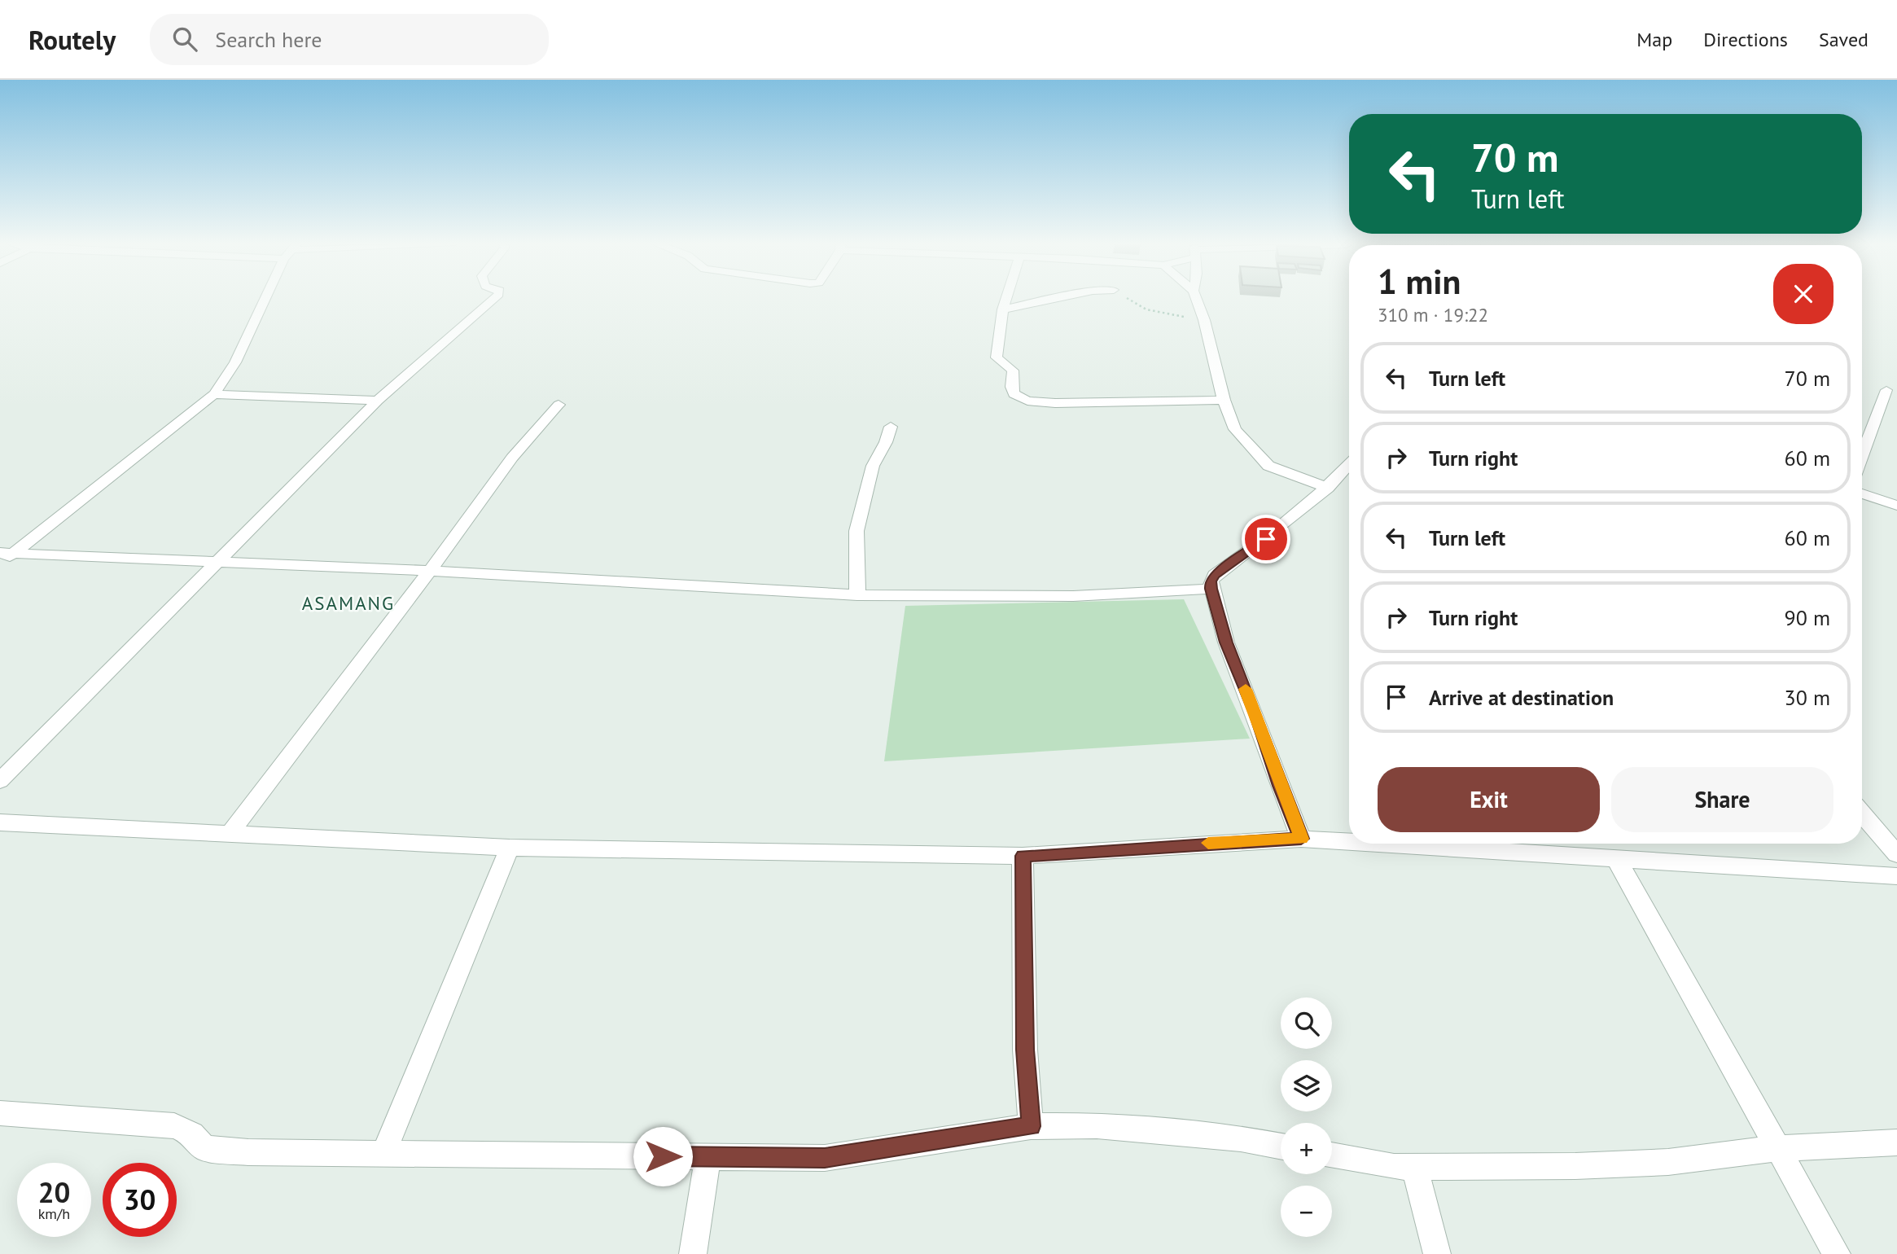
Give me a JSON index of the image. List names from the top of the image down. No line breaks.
{"districts":["ASAMANG"],"page":{"header":"Routely","search":"Search here","nav":["Map","Directions","Saved"],"turn":["70 m","Turn left"],"heading":["1 min","310 m · 19:22"],"list":[{"name":"Turn left","value":"70 m"},{"name":"Turn right","value":"60 m"},{"name":"Turn left","value":"60 m"},{"name":"Turn right","value":"90 m"},{"name":"Arrive at destination","value":"30 m"}],"buttons":["Exit","Share"],"map_buttons":["+","−"],"speed":"20 km/h","limit":"30"}}
